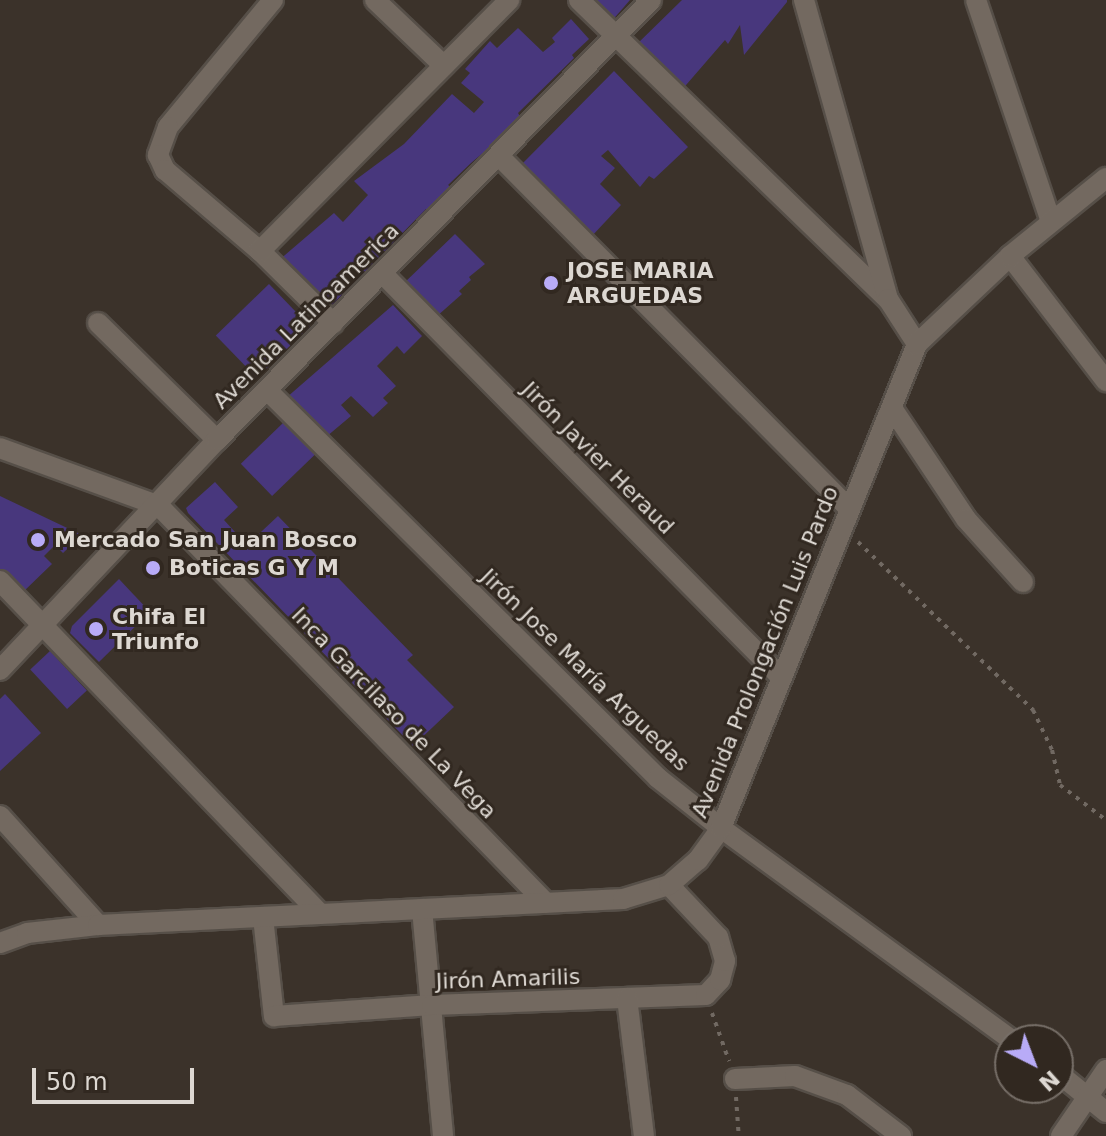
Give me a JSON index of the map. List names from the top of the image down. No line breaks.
{"streets":{"street":["Avenida Latinoamerica","Jirón Javier Heraud","Avenida Prolongación Luis Pardo","Jirón Jose María Arguedas","Inca Garcilaso de La Vega","Jirón Amarilis"]},"crossings":[["Avenida Latinoamerica","Jirón Javier Heraud"],["Avenida Latinoamerica","Jirón Jose María Arguedas"],["Avenida Latinoamerica","Inca Garcilaso de La Vega"],["Jirón Javier Heraud","Avenida Prolongación Luis Pardo"],["Avenida Prolongación Luis Pardo","Jirón Jose María Arguedas"],["Avenida Prolongación Luis Pardo","Inca Garcilaso de La Vega"],["Avenida Prolongación Luis Pardo","Jirón Amarilis"]],"places":["JOSE MARIA ARGUEDAS","Mercado San Juan Bosco","Boticas G Y M","Chifa El Triunfo"],"scale_bar":"50 m","north":"bottom right"}
